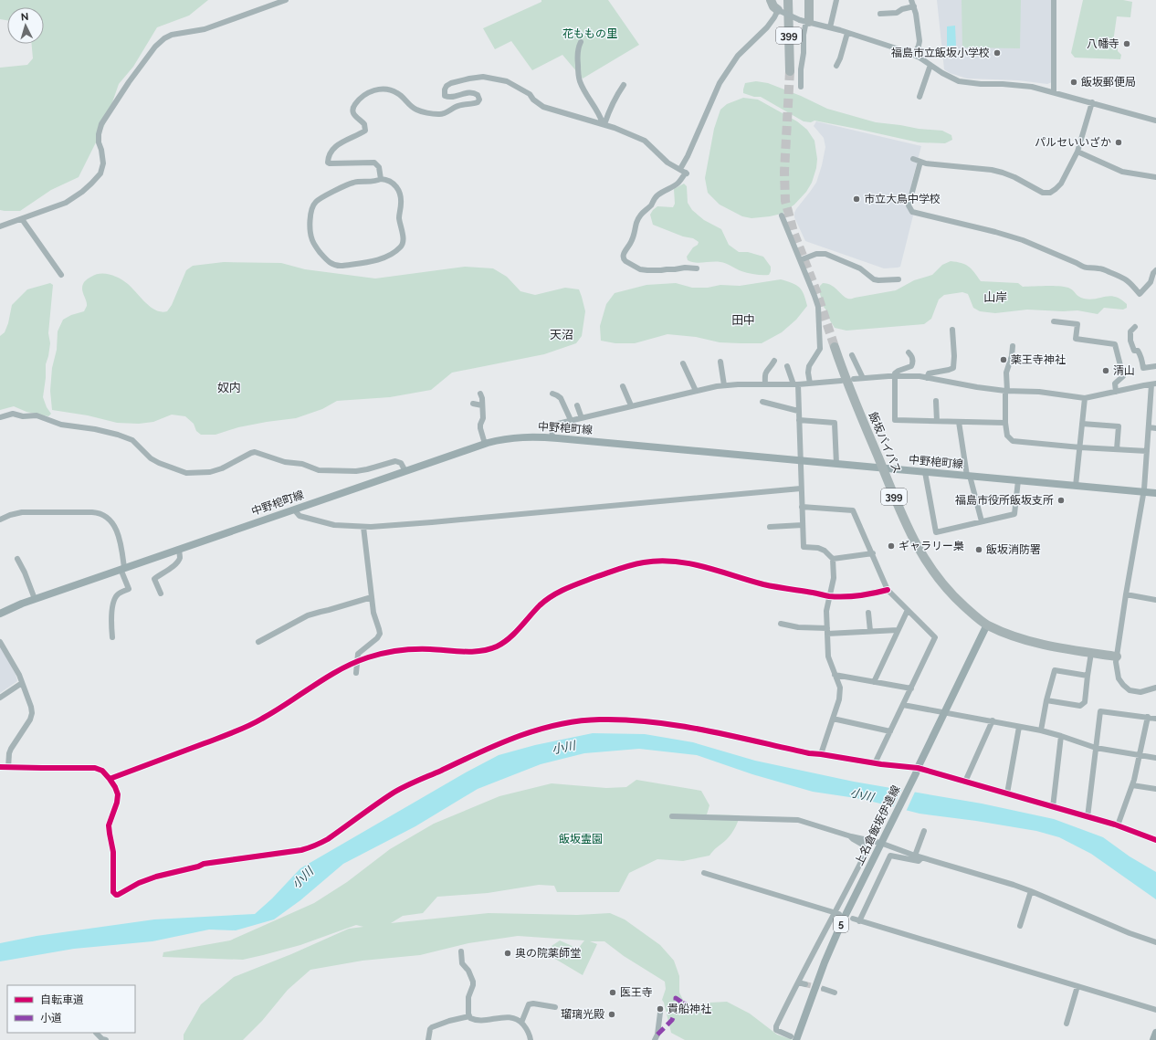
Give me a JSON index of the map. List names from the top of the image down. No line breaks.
{"streets":{"highway":["399","飯坂バイパス"],"main road":["中野梍町線","上名倉飯坂伊達線","5"]},"crossings":[["中野梍町線","飯坂バイパス"],["飯坂バイパス","上名倉飯坂伊達線"]],"districts":["山岸","田中","天沼","奴内"],"water":["小川"],"parks":["花ももの里","飯坂霊園"],"places":["八幡寺","福島市立飯坂小学校","飯坂郵便局","パルセいいざか","市立大鳥中学校","薬王寺神社","清山","福島市役所飯坂支所","ギャラリー梟","飯坂消防署","奥の院薬師堂","医王寺","貴船神社","瑠璃光殿"],"legend":["自転車道","小道"],"north":"top"}
